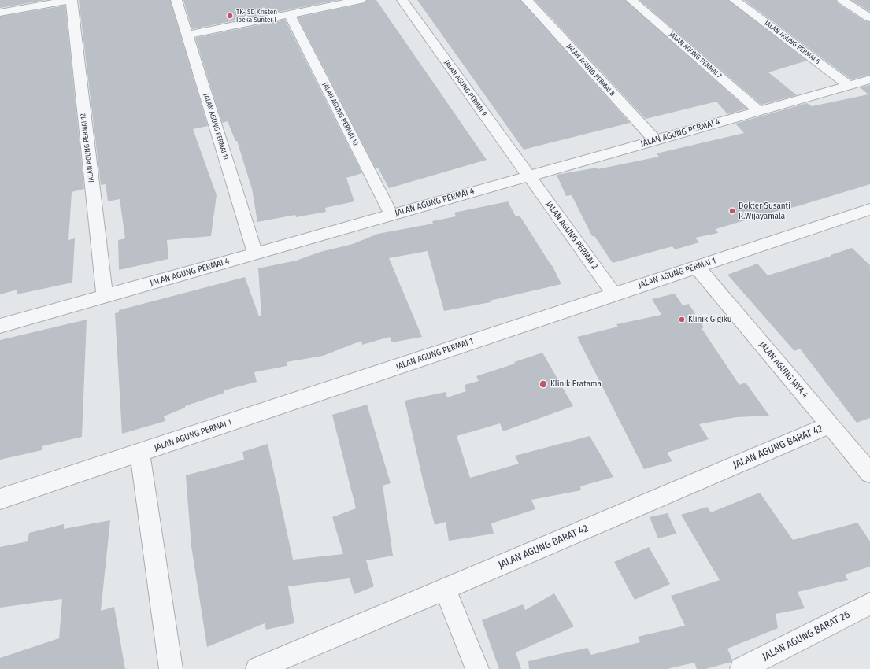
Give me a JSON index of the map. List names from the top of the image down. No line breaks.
{"streets":{"street":["JALAN AGUNG PERMAI 6","JALAN AGUNG PERMAI 7","JALAN AGUNG PERMAI 8","JALAN AGUNG PERMAI 9","JALAN AGUNG PERMAI 10","JALAN AGUNG PERMAI 11","JALAN AGUNG PERMAI 4","JALAN AGUNG PERMAI 12","JALAN AGUNG PERMAI 2","JALAN AGUNG PERMAI 1","JALAN AGUNG JAYA 4","JALAN AGUNG BARAT 42","JALAN AGUNG BARAT 26"]},"crossings":[["JALAN AGUNG PERMAI 6","JALAN AGUNG PERMAI 4"],["JALAN AGUNG PERMAI 7","JALAN AGUNG PERMAI 4"],["JALAN AGUNG PERMAI 8","JALAN AGUNG PERMAI 4"],["JALAN AGUNG PERMAI 9","JALAN AGUNG PERMAI 4"],["JALAN AGUNG PERMAI 9","JALAN AGUNG PERMAI 2"],["JALAN AGUNG PERMAI 10","JALAN AGUNG PERMAI 4"],["JALAN AGUNG PERMAI 11","JALAN AGUNG PERMAI 4"],["JALAN AGUNG PERMAI 4","JALAN AGUNG PERMAI 12"],["JALAN AGUNG PERMAI 4","JALAN AGUNG PERMAI 2"],["JALAN AGUNG PERMAI 2","JALAN AGUNG PERMAI 1"],["JALAN AGUNG PERMAI 1","JALAN AGUNG JAYA 4"],["JALAN AGUNG JAYA 4","JALAN AGUNG BARAT 42"]],"places":["TK- SD Kristen Ipeka Sunter I","Dokter Susanti R.Wijayamala","Klinik Gigiku","Klinik Pratama"]}
